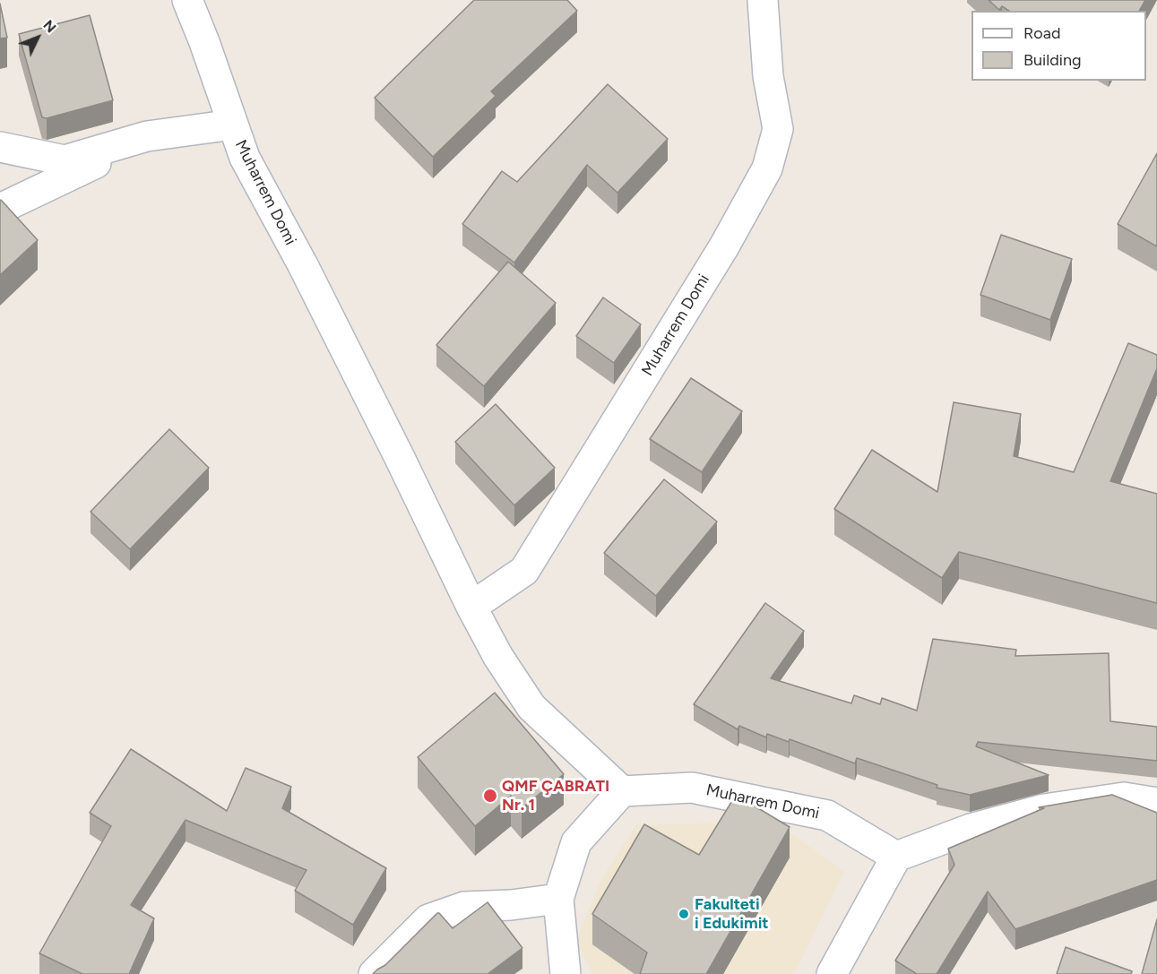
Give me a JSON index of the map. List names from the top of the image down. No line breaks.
{"streets":{"street":["Muharrem Domi"]},"places":["QMF ÇABRATI Nr. 1","Fakulteti i Edukimit"],"legend":["Road","Building"],"north":"top right"}
